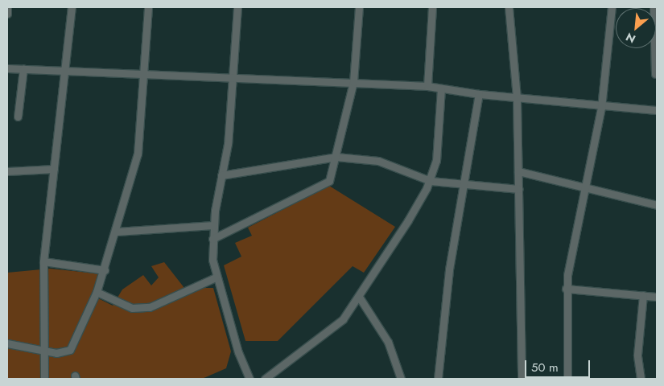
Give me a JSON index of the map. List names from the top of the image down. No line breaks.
{"scale_bar":"50 m","north":"bottom left"}
